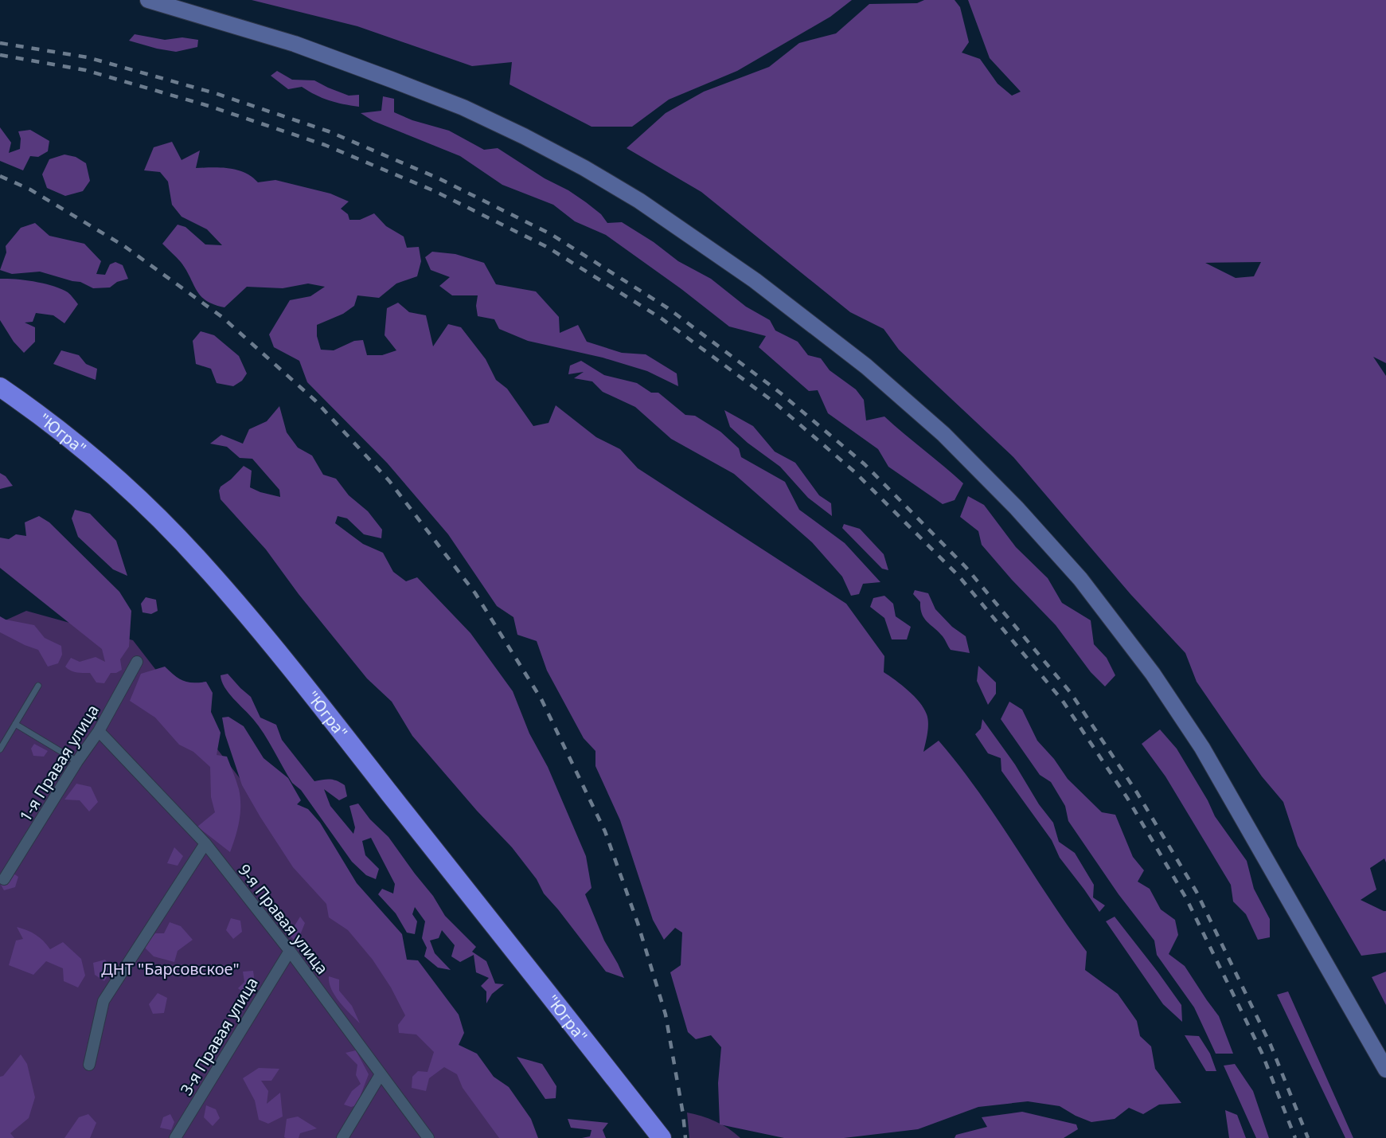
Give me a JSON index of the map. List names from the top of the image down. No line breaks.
{"streets":{"highway":["\"Югра\""],"street":["1-я Правая улица","9-я Правая улица","3-я Правая улица"]},"crossings":[["1-я Правая улица","9-я Правая улица"],["9-я Правая улица","3-я Правая улица"]],"parks":["ДНТ \"Барсовское\""]}
